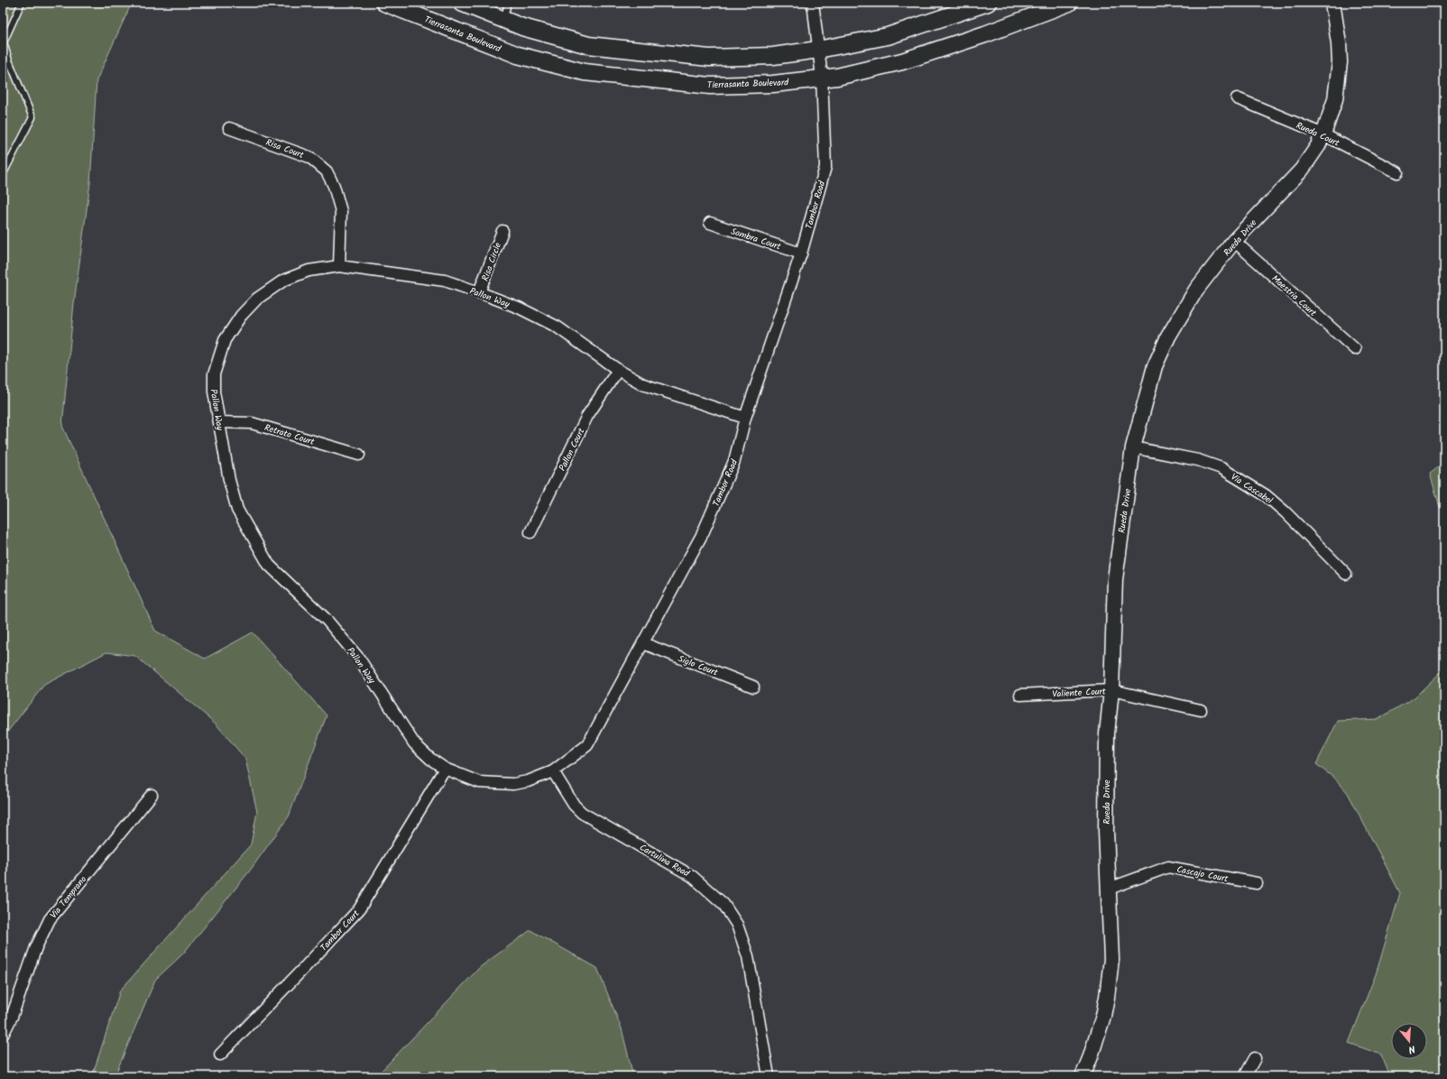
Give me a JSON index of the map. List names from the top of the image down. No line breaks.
{"streets":{"main road":["Tierrasanta Boulevard"],"street":["Rueda Court","Risa Court","Tambor Road","Rueda Drive","Sombra Court","Risa Circle","Maestria Court","Pallon Way","Retrato Court","Pallon Court","Via Cascabel","Siglo Court","Valiente Court","Cartulina Road","Cascajo Court","Via Temprano","Tambor Court"]},"crossings":[["Tierrasanta Boulevard","Tambor Road"],["Rueda Court","Rueda Drive"],["Risa Court","Pallon Way"],["Tambor Road","Sombra Court"],["Tambor Road","Pallon Way"],["Tambor Road","Siglo Court"],["Tambor Road","Cartulina Road"],["Tambor Road","Tambor Court"],["Rueda Drive","Maestria Court"],["Rueda Drive","Via Cascabel"],["Rueda Drive","Valiente Court"],["Rueda Drive","Cascajo Court"],["Risa Circle","Pallon Way"],["Pallon Way","Retrato Court"],["Pallon Way","Pallon Court"],["Pallon Way","Tambor Court"]],"north":"bottom"}
